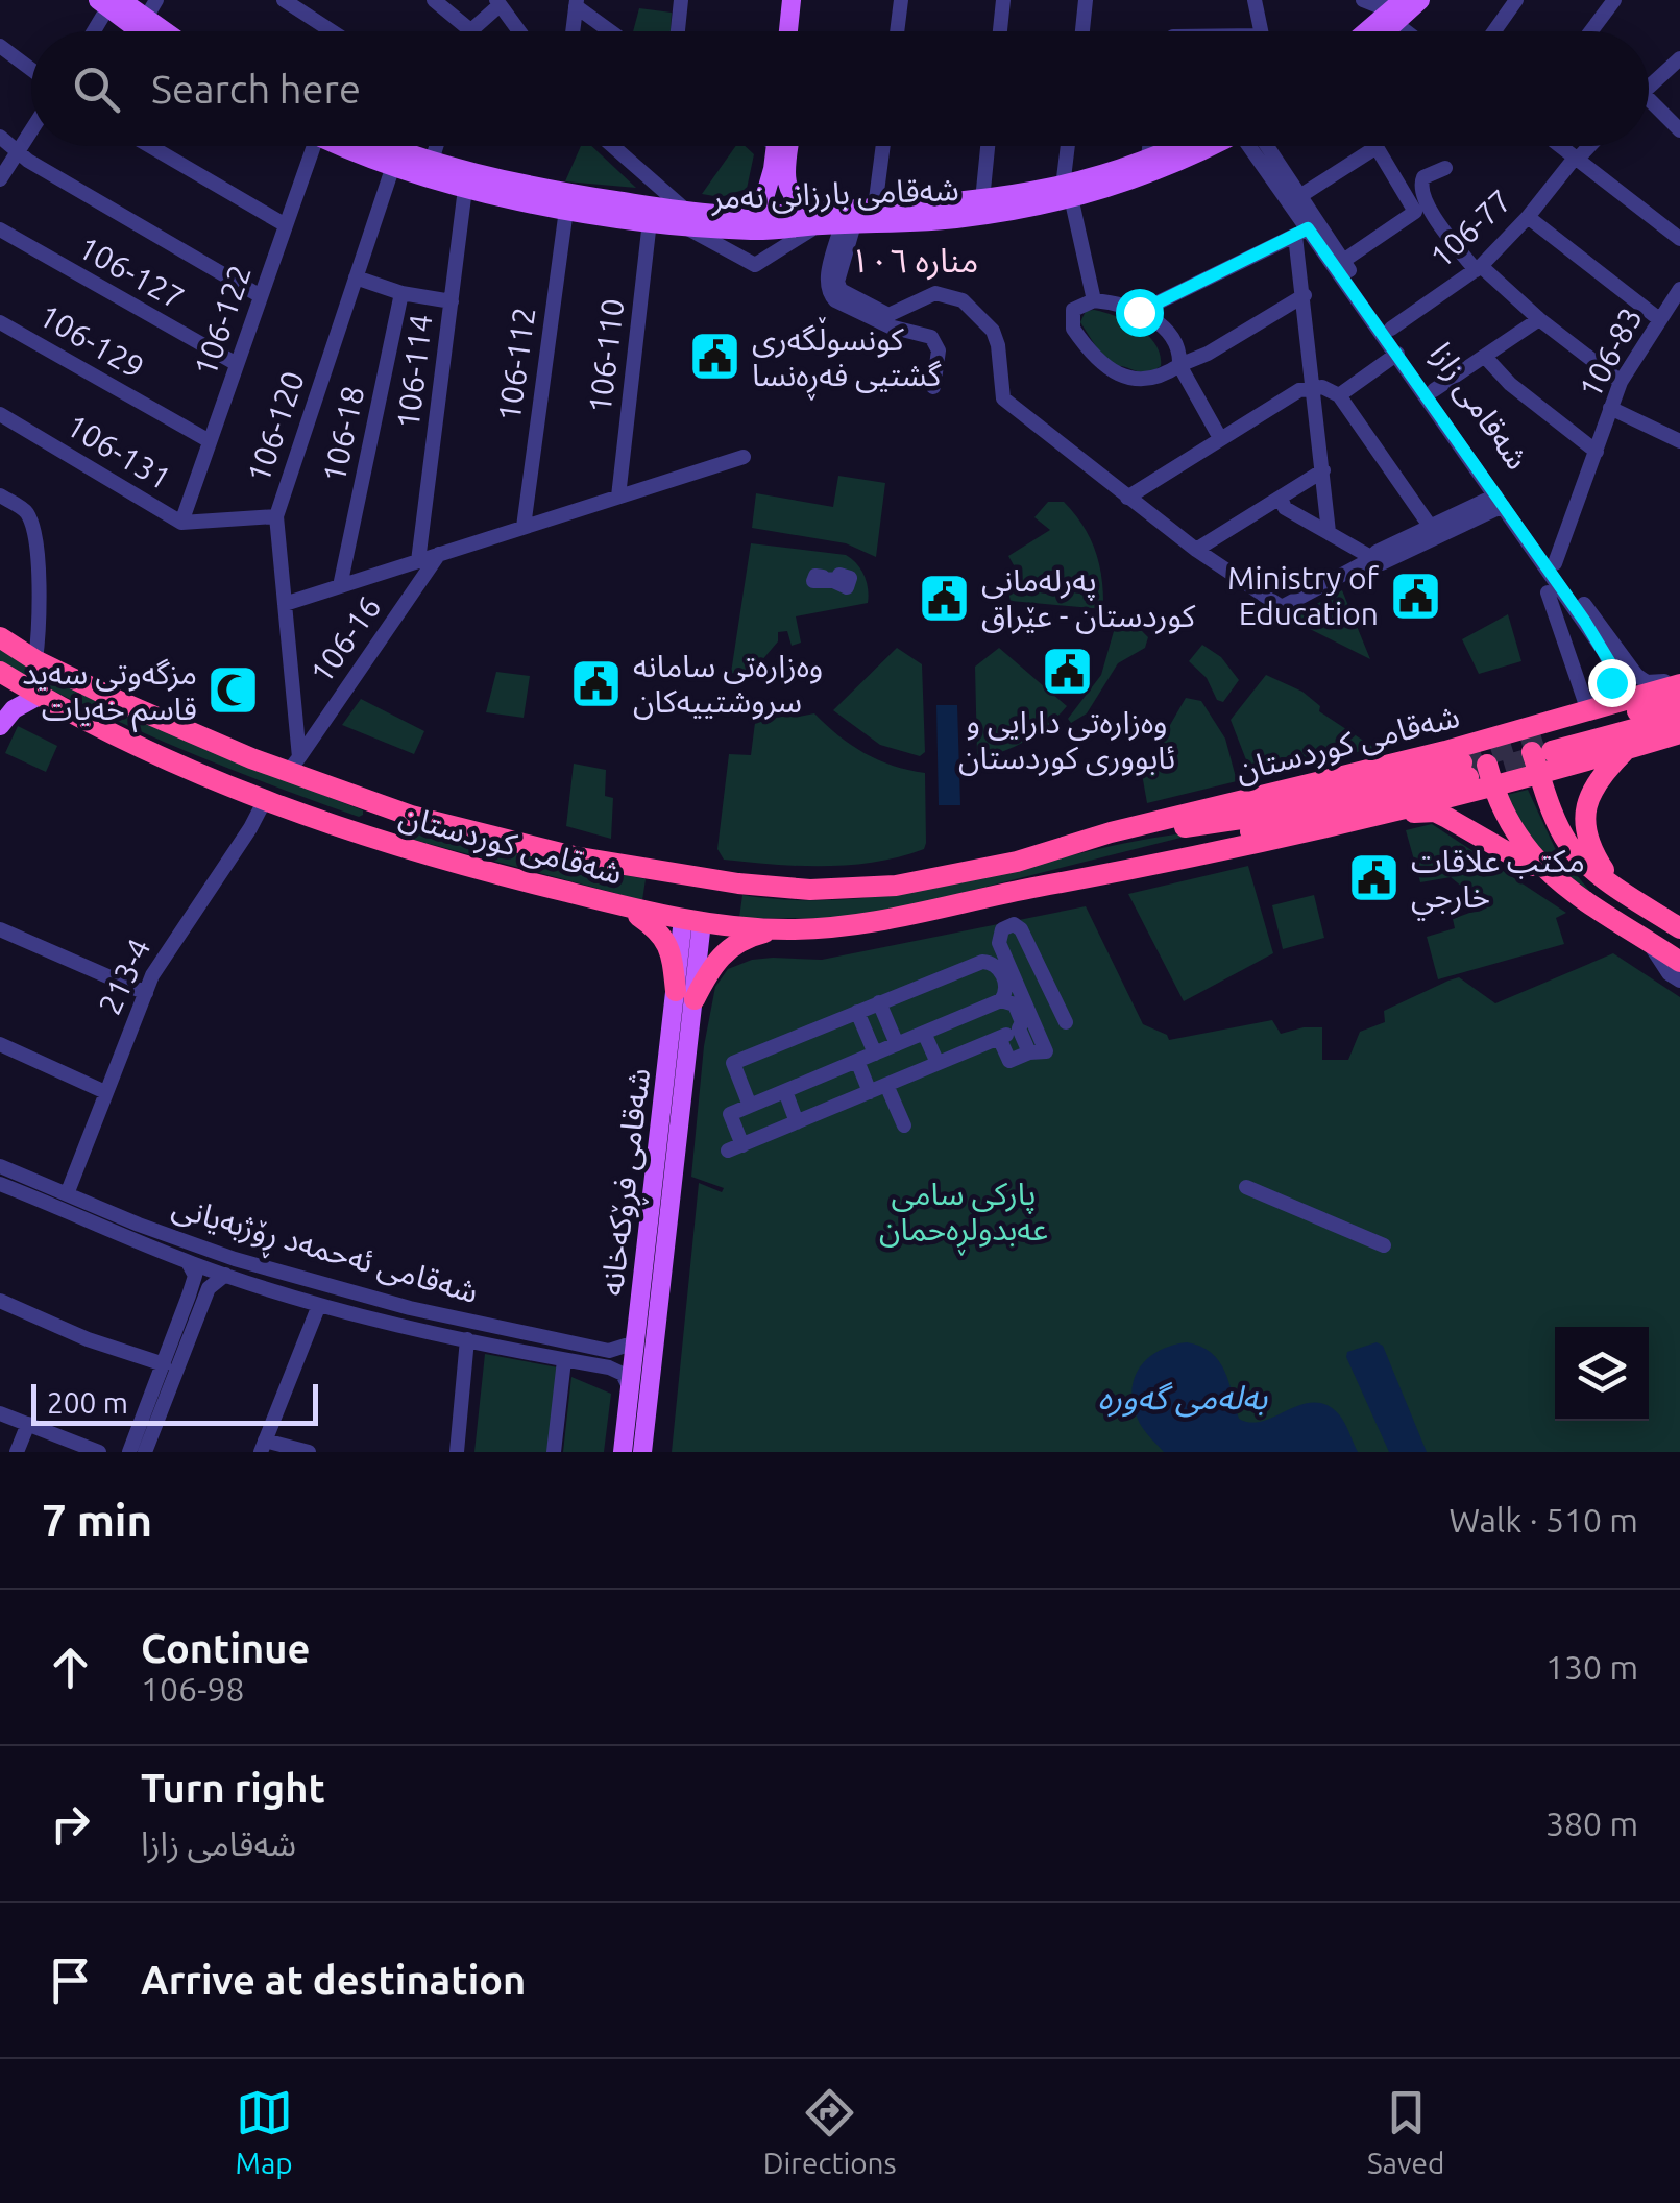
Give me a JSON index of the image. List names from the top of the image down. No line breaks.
{"streets":{"highway":["شەقامی کوردستان"],"main road":["شەقامی بارزانی نەمر","شەقامی فڕۆکەخانە"],"street":["106-77","106-127","106-122","106-129","106-83","106-110","106-112","106-114","شەقامی زازا","106-120","106-18","106-131","106-16","213-4","شەقامی ئەحمەد ڕۆژبەیانی"]},"crossings":[["شەقامی بارزانی نەمر","106-110"],["شەقامی بارزانی نەمر","106-112"],["شەقامی بارزانی نەمر","106-114"],["شەقامی بارزانی نەمر","106-120"],["106-77","شەقامی زازا"],["106-127","106-122"],["106-122","106-129"],["106-122","106-131"],["106-83","شەقامی زازا"],["شەقامی زازا","شەقامی کوردستان"],["106-120","106-131"],["106-120","106-16"],["106-120","شەقامی کوردستان"],["106-16","شەقامی کوردستان"],["شەقامی کوردستان","213-4"],["شەقامی کوردستان","شەقامی فڕۆکەخانە"],["213-4","شەقامی ئەحمەد ڕۆژبەیانی"]],"districts":["منارە ١٠٦"],"water":["بەلەمی گەورە"],"parks":["پارکی سامی عەبدولڕەحمان"],"places":{"public building":["کونسوڵگەری گشتیی فەڕەنسا","Ministry of Education","پەرلەمانی کوردستان - عێراق","وەزارەتی دارایی و ئابووری کوردستان","وەزارەتی سامانە سروشتییەکان","مكتب علاقات خارجي"],"mosque":["مزگەوتی سەید قاسم خەیات"]},"scale_bar":"200 m","page":{"search":"Search here","scale":"200 m","heading":["7 min","Walk · 510 m"],"list":[["Continue","106-98","130 m"],["Turn right","شەقامی زازا","380 m"],"Arrive at destination"],"nav":["Map","Directions","Saved"]}}
